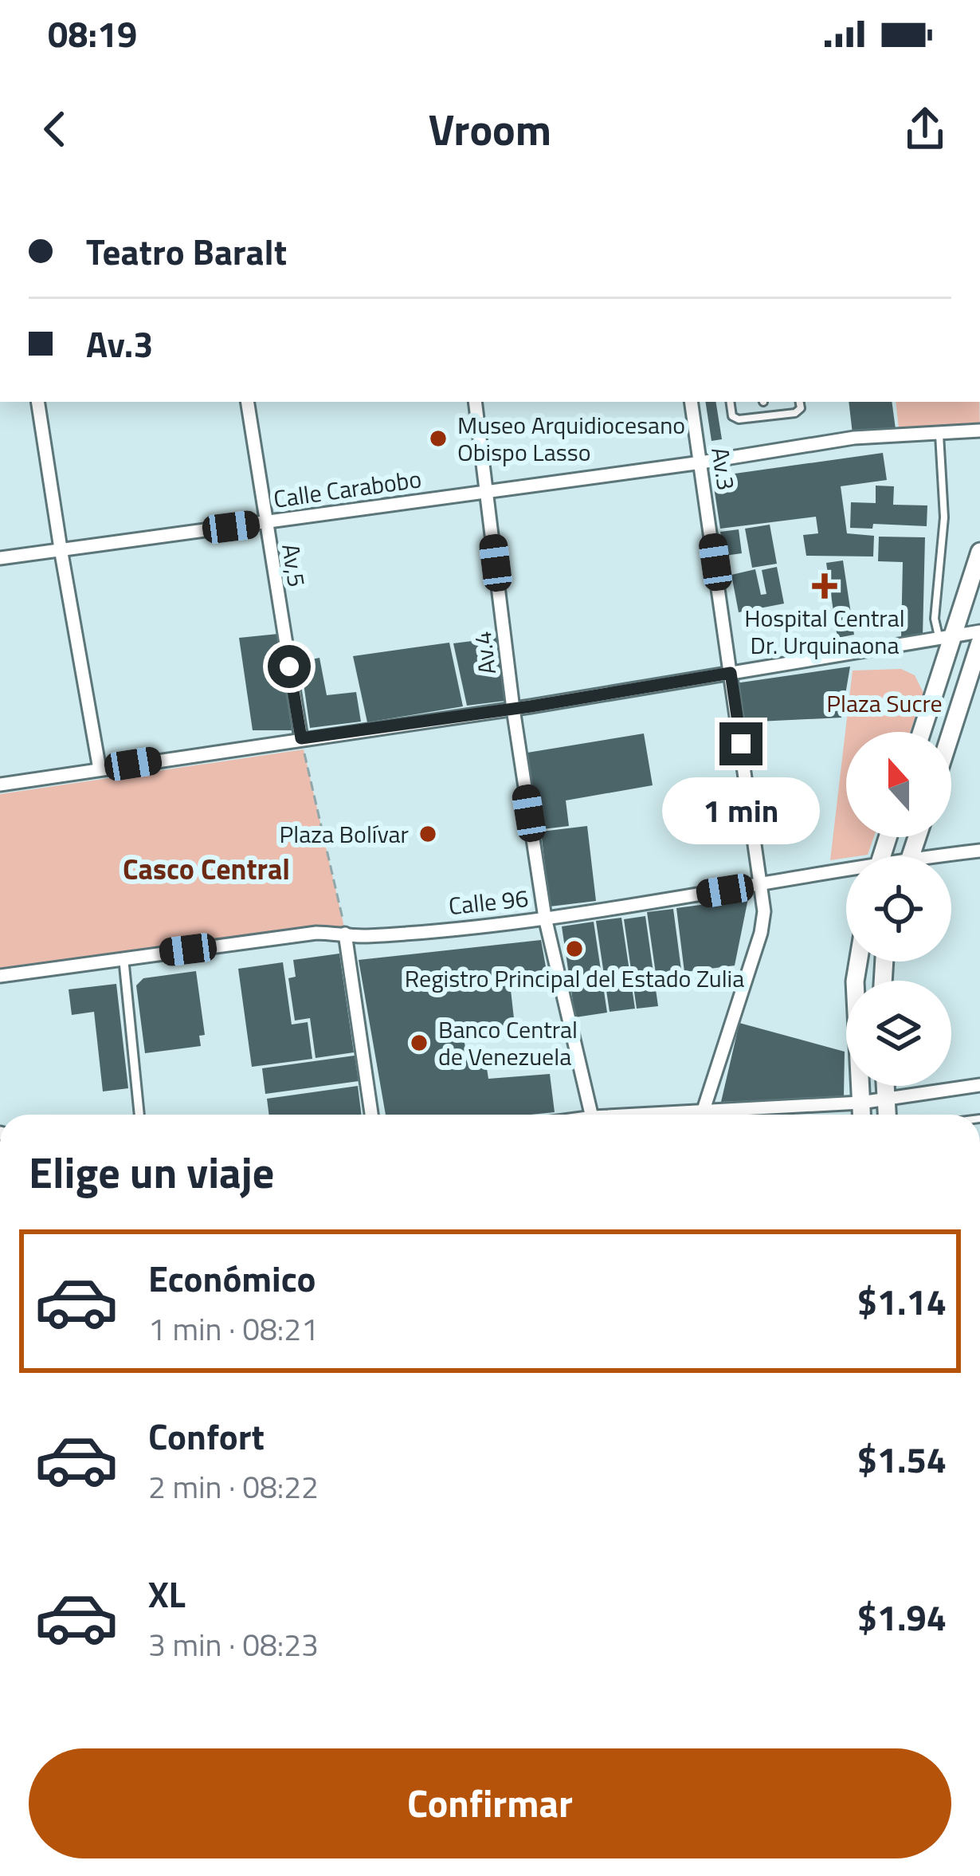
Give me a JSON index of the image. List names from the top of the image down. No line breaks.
{"streets":{"street":["Av.3","Calle Carabobo","Av,5","Av.4","Calle 96"]},"crossings":[["Av.3","Calle Carabobo"],["Av.3","Calle 96"],["Calle Carabobo","Av,5"],["Calle Carabobo","Av.4"],["Av.4","Calle 96"]],"districts":["Casco Central"],"parks":["Plaza Sucre"],"places":{"other":["Museo Arquidiocesano Obispo Lasso","Plaza Bolívar","Registro Principal del Estado Zulia","Banco Central de Venezuela"],"health":["Hospital Central Dr. Urquinaona"]},"north":"top","page":{"status":"08:19","header":"Vroom","banner":["Teatro Baralt","Av.3"],"bubble":"1 min","heading":"Elige un viaje","list":[{"name":"Económico","note":"1 min · 08:21","value":"$1.14"},{"name":"Confort","note":"2 min · 08:22","value":"$1.54"},{"name":"XL","note":"3 min · 08:23","value":"$1.94"}],"buttons":"Confirmar"}}
